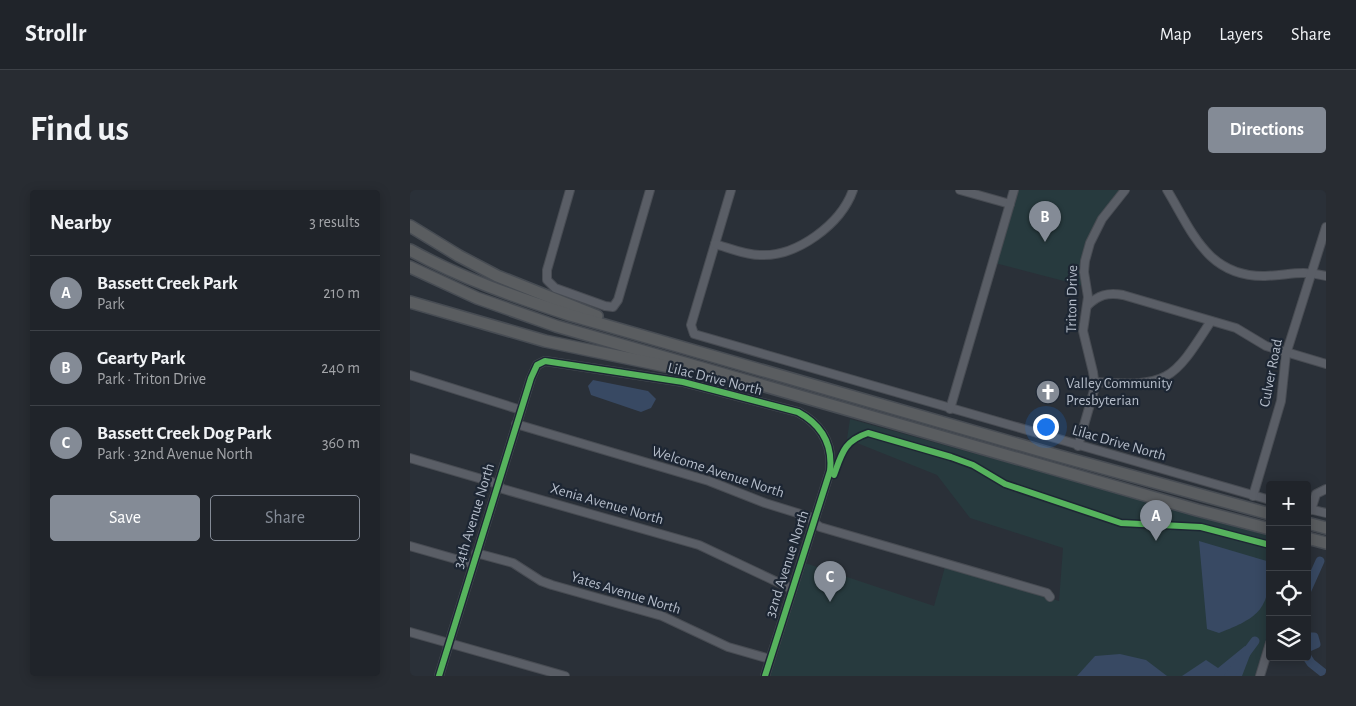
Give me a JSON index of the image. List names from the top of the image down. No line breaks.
{"streets":{"street":["Triton Drive","Culver Road","Lilac Drive North","Welcome Avenue North","Xenia Avenue North","34th Avenue North","32nd Avenue North","Yates Avenue North"]},"crossings":[["Triton Drive","Lilac Drive North"],["Culver Road","Lilac Drive North"],["Lilac Drive North","34th Avenue North"],["Lilac Drive North","32nd Avenue North"],["Welcome Avenue North","34th Avenue North"],["Welcome Avenue North","32nd Avenue North"],["Xenia Avenue North","34th Avenue North"],["Xenia Avenue North","32nd Avenue North"],["34th Avenue North","Yates Avenue North"],["32nd Avenue North","Yates Avenue North"]],"places":{"church":["Valley Community Presbyterian"]},"page":{"header":"Strollr","nav":["Map","Layers","Share"],"buttons":["Directions",["Save","Share"]],"title":"Find us","heading":["Nearby","3 results"],"pins":["B","A","C"],"list":[{"mark":"A","name":"Bassett Creek Park","note":"Park","value":"210 m"},{"mark":"B","name":"Gearty Park","note":"Park · Triton Drive","value":"240 m"},{"mark":"C","name":"Bassett Creek Dog Park","note":"Park · 32nd Avenue North","value":"360 m"}],"map_buttons":["+","−"]}}
